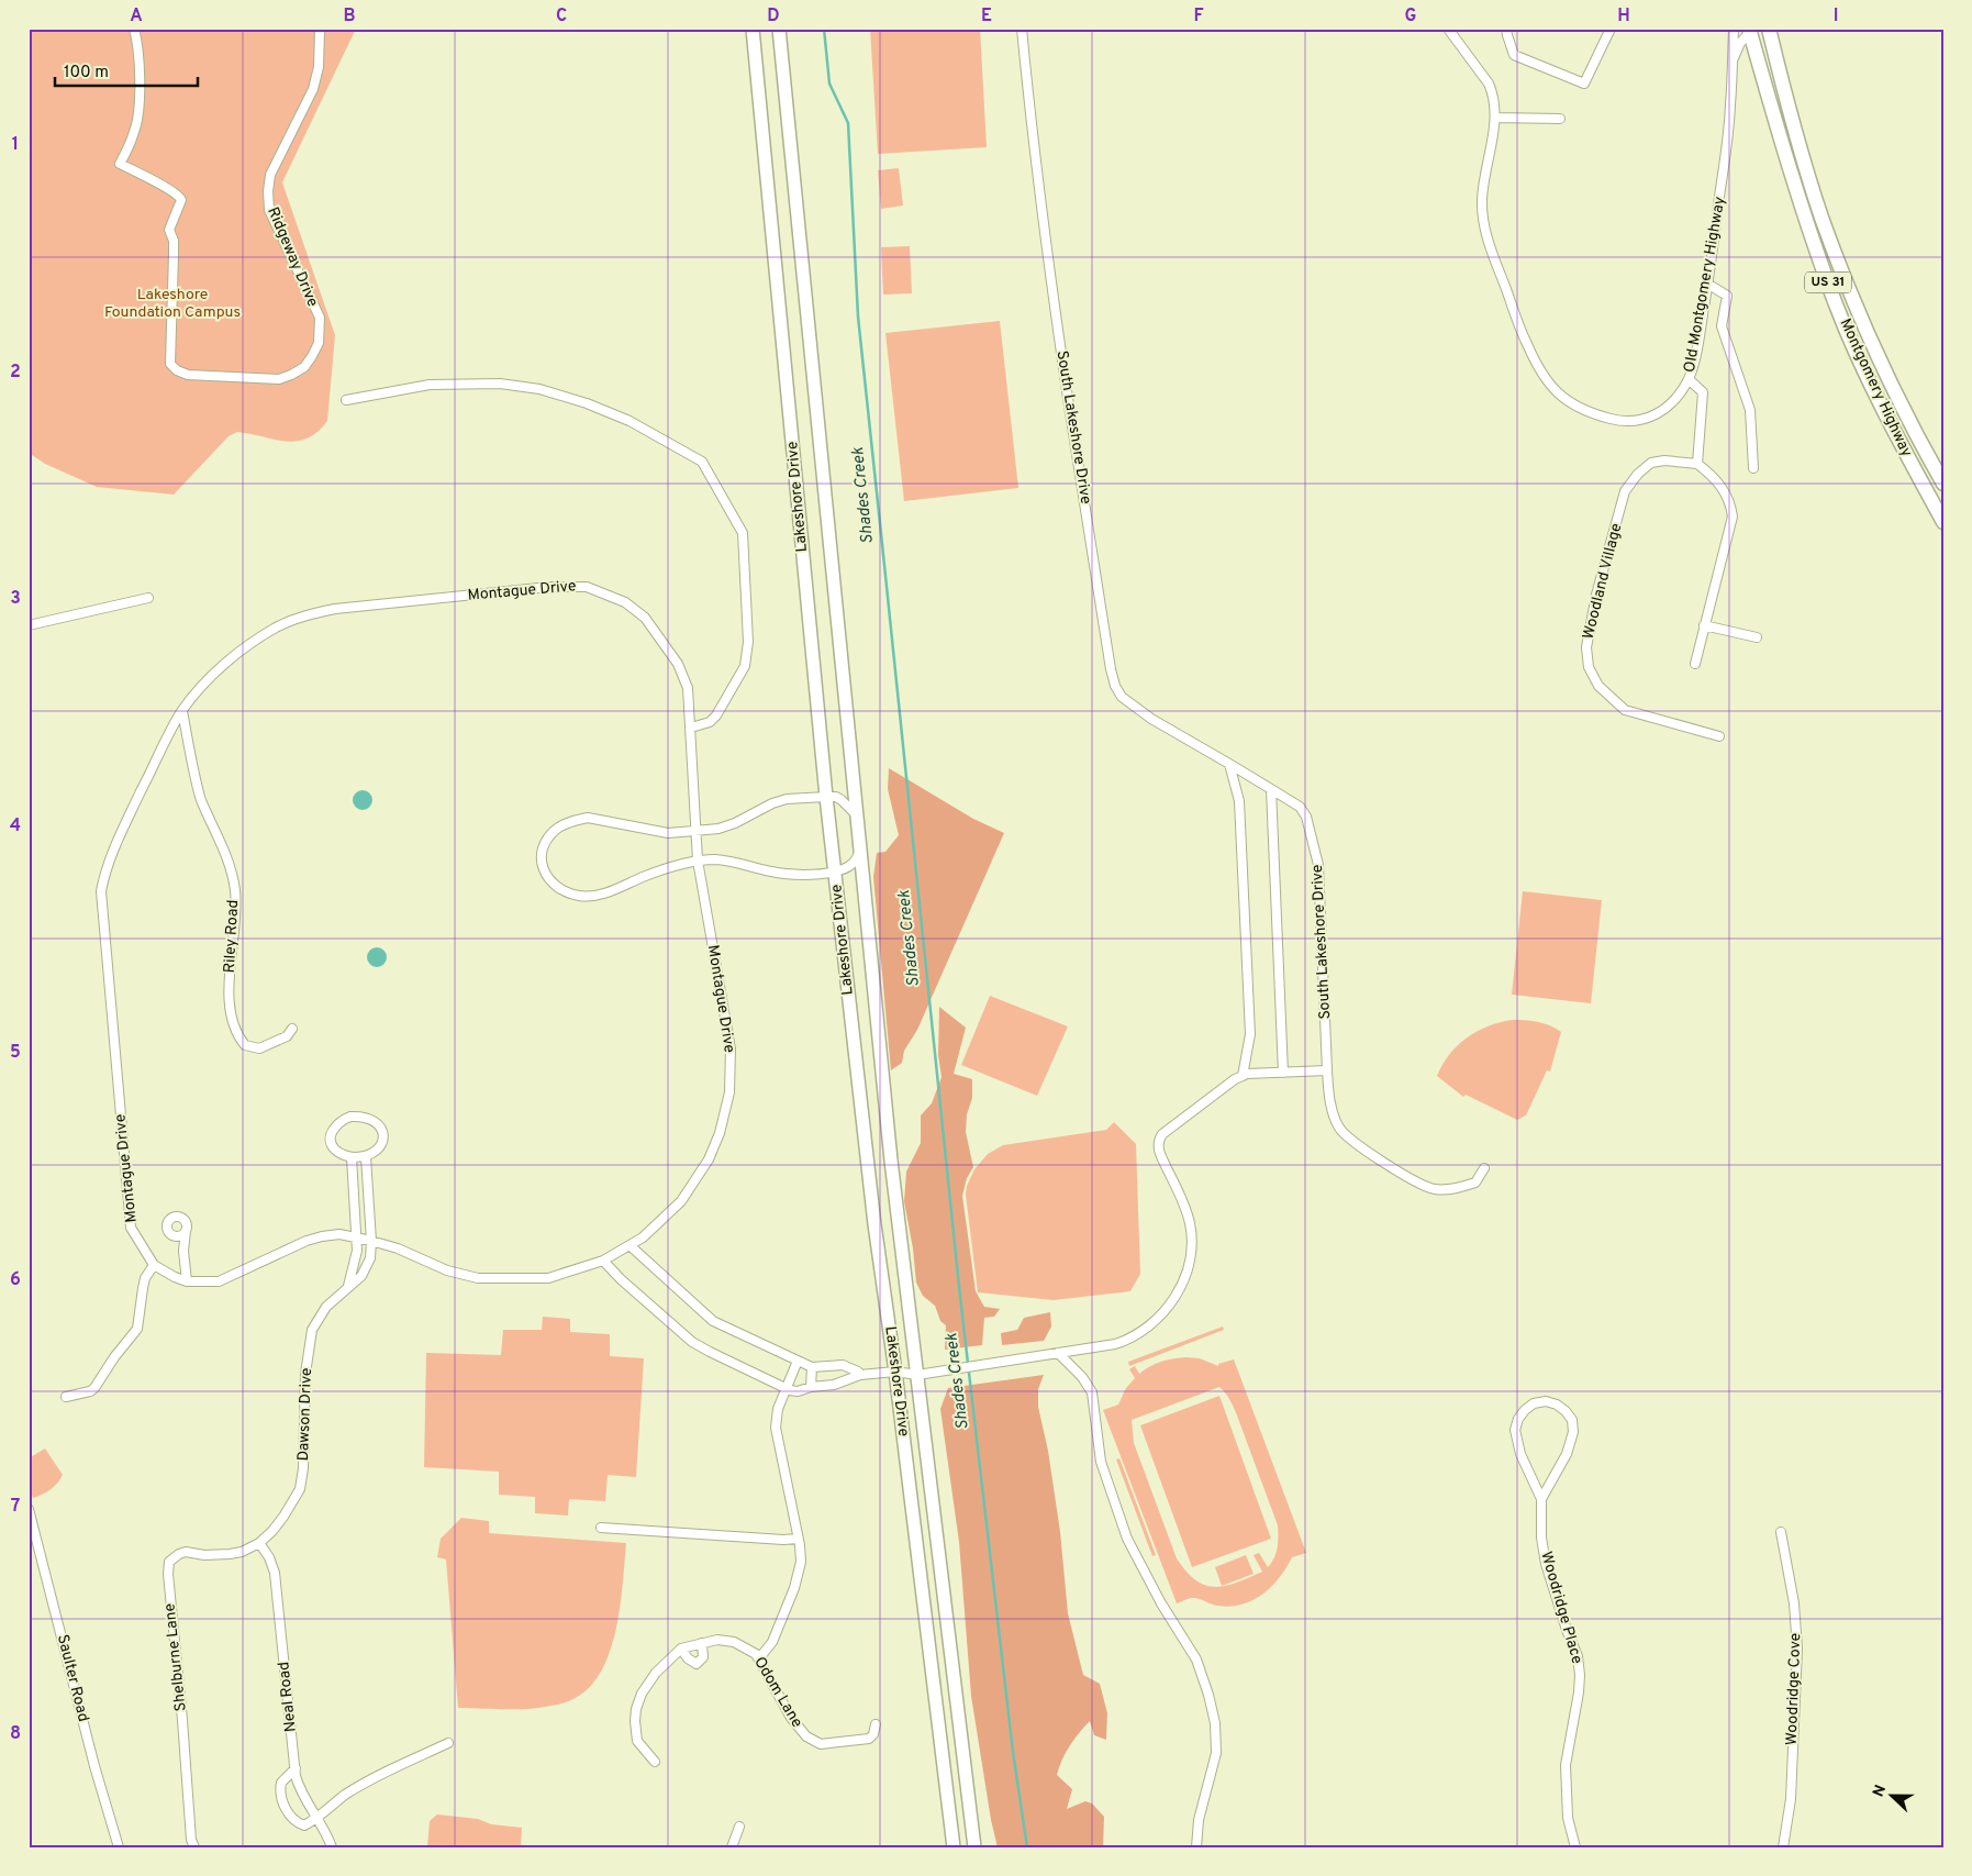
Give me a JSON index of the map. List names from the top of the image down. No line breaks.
{"streets":{"main road":["US 31","Montgomery Highway","Lakeshore Drive"],"street":["Ridgeway Drive","Old Montgomery Highway","South Lakeshore Drive","Woodland Village","Montague Drive","Riley Road","Dawson Drive","Woodridge Place","Shelburne Lane","Saulter Road","Woodridge Cove","Odom Lane","Neal Road"]},"crossings":[["Old Montgomery Highway","Montgomery Highway"],["Montague Drive","Riley Road"],["Montague Drive","Dawson Drive"],["Dawson Drive","Shelburne Lane"],["Dawson Drive","Neal Road"],["Shelburne Lane","Neal Road"]],"water":["Shades Creek"],"parks":["Lakeshore Foundation Campus"],"scale_bar":"100 m","north":"left","grid":{"columns":["A","B","C","D","E","F","G","H","I"],"rows":["1","2","3","4","5","6","7","8"]}}
